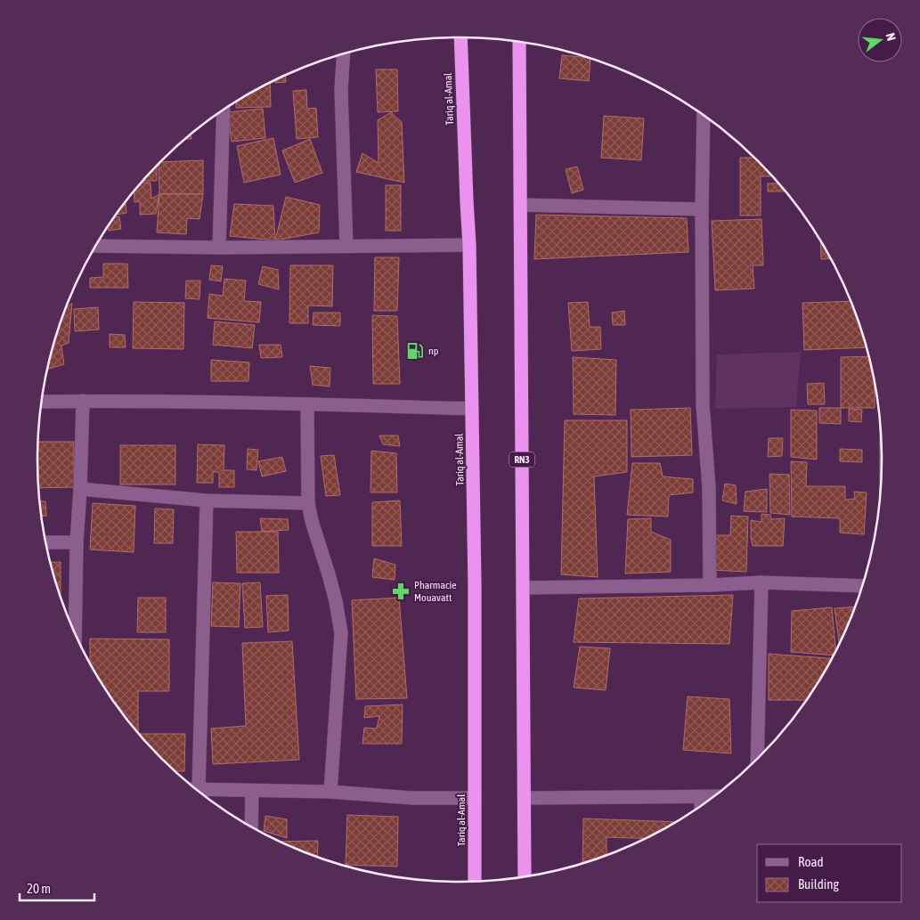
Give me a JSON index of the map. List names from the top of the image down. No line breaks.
{"streets":{"highway":["Tariq al-Amal","RN3"]},"places":{"fuel station":["np"],"pharmacy":["Pharmacie Mouavatt"]},"legend":["Road","Building"],"scale_bar":"20 m","north":"right"}
